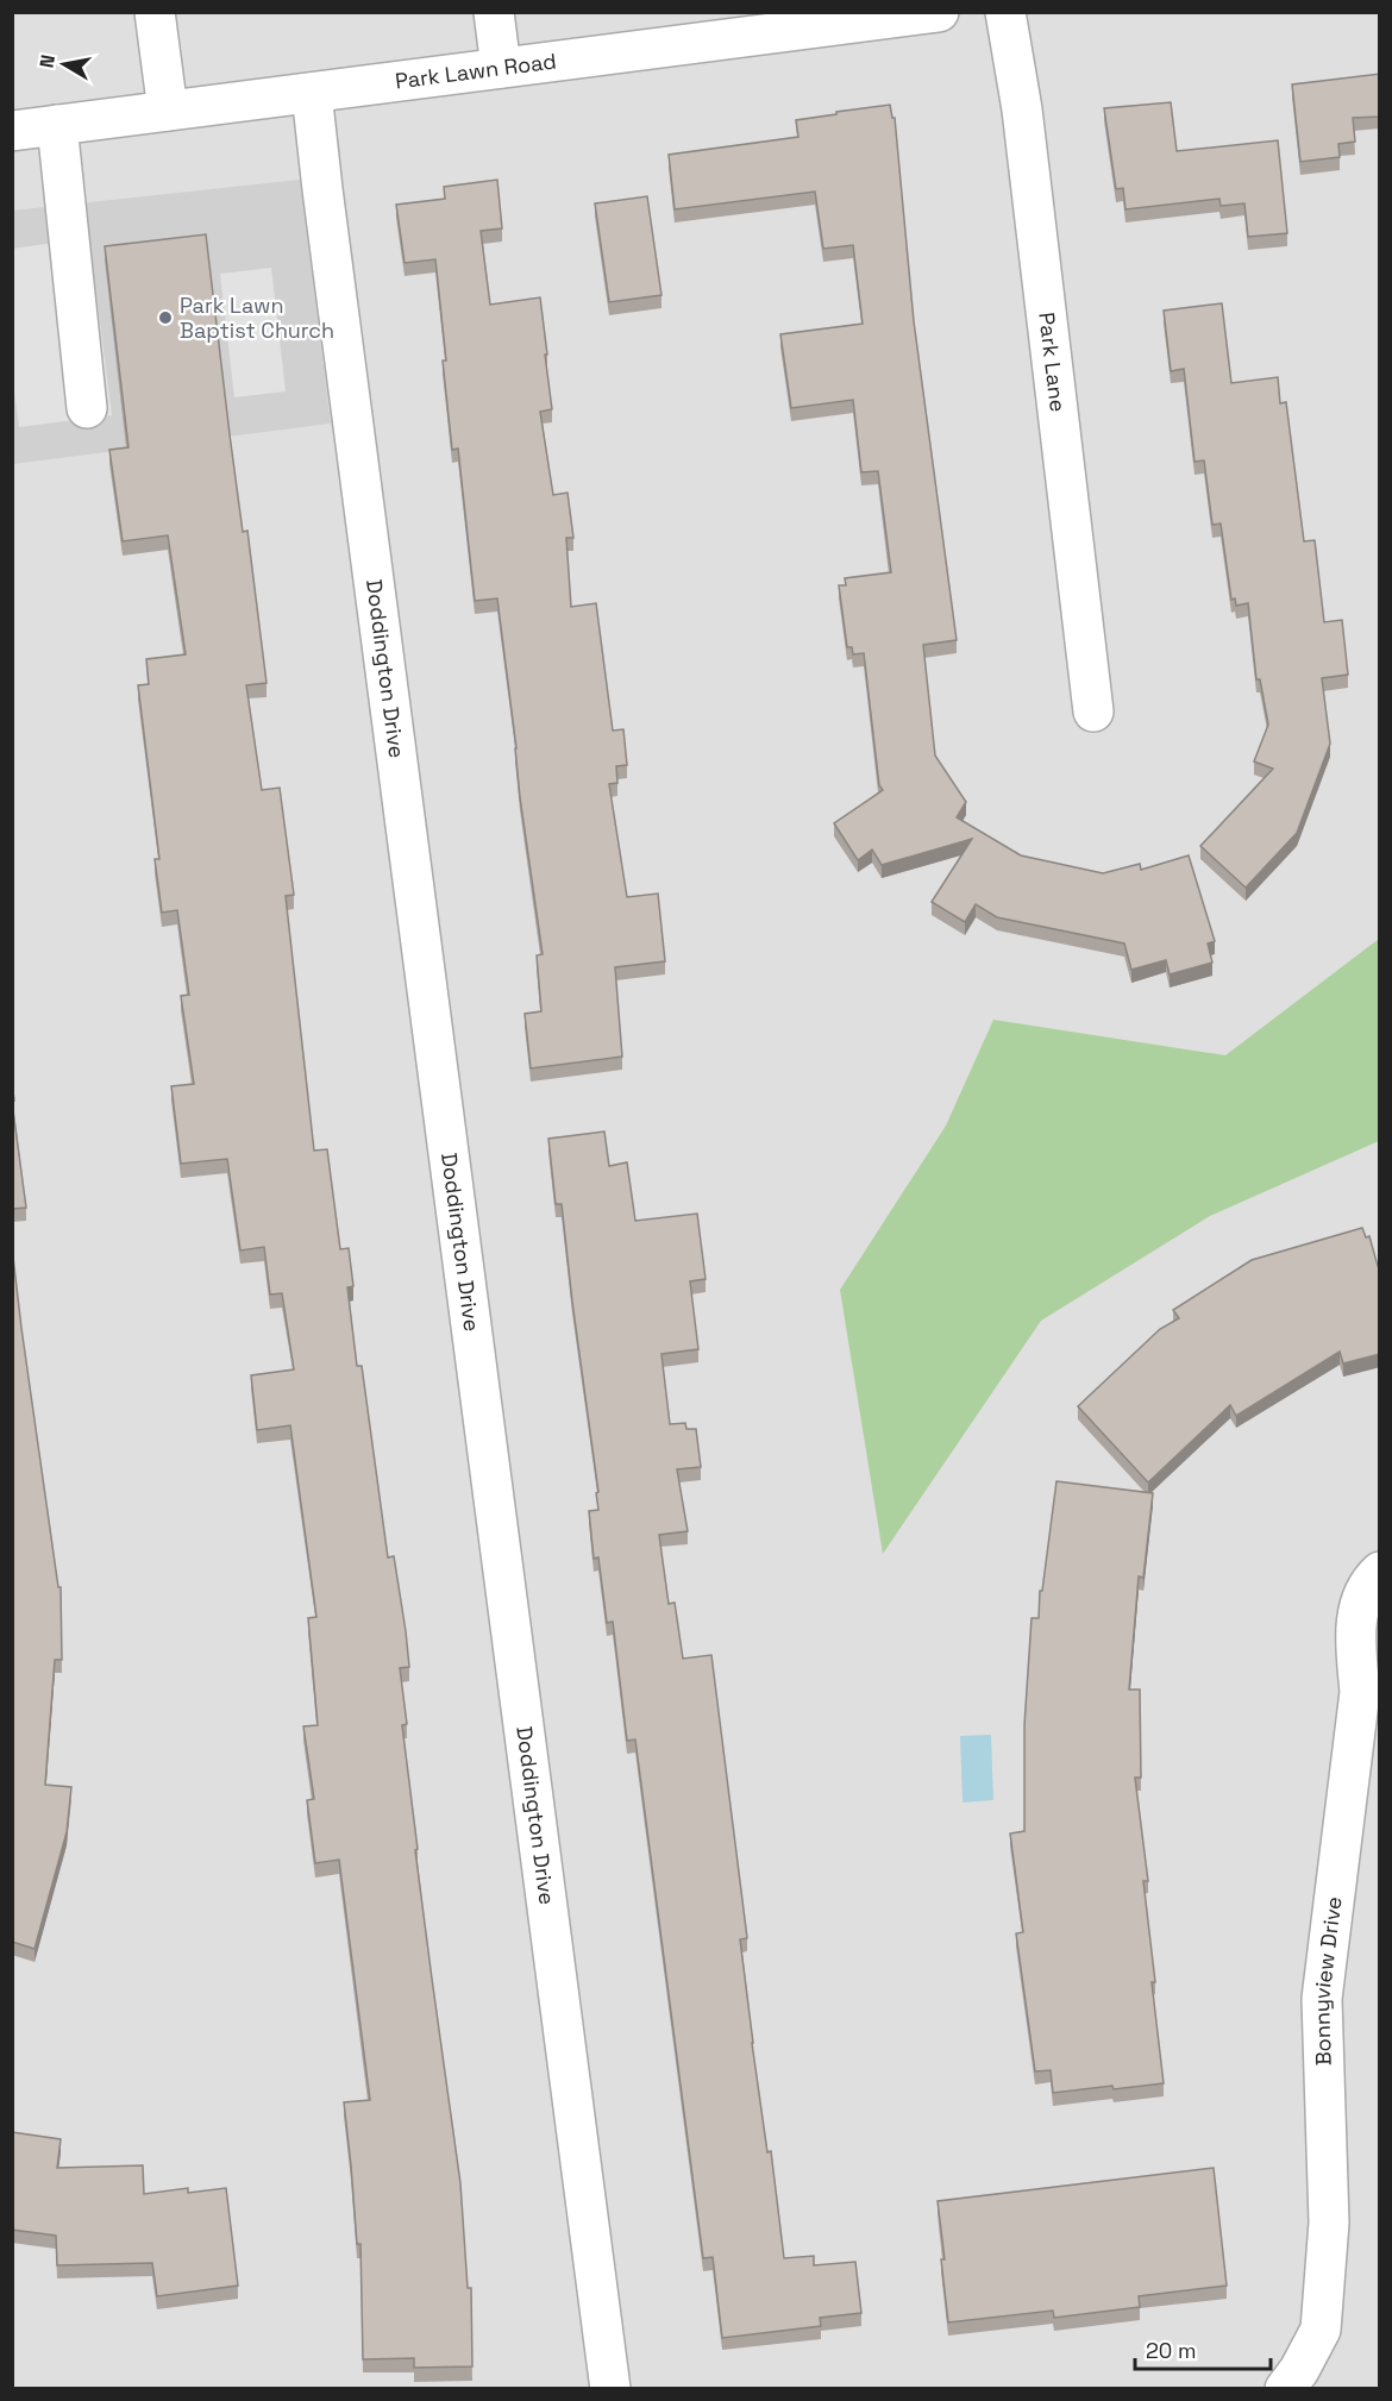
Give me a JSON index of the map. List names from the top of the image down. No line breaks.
{"streets":{"street":["Park Lawn Road","Park Lane","Doddington Drive","Bonnyview Drive"]},"crossings":[["Park Lawn Road","Doddington Drive"]],"places":["Park Lawn Baptist Church"],"scale_bar":"20 m","north":"left"}
